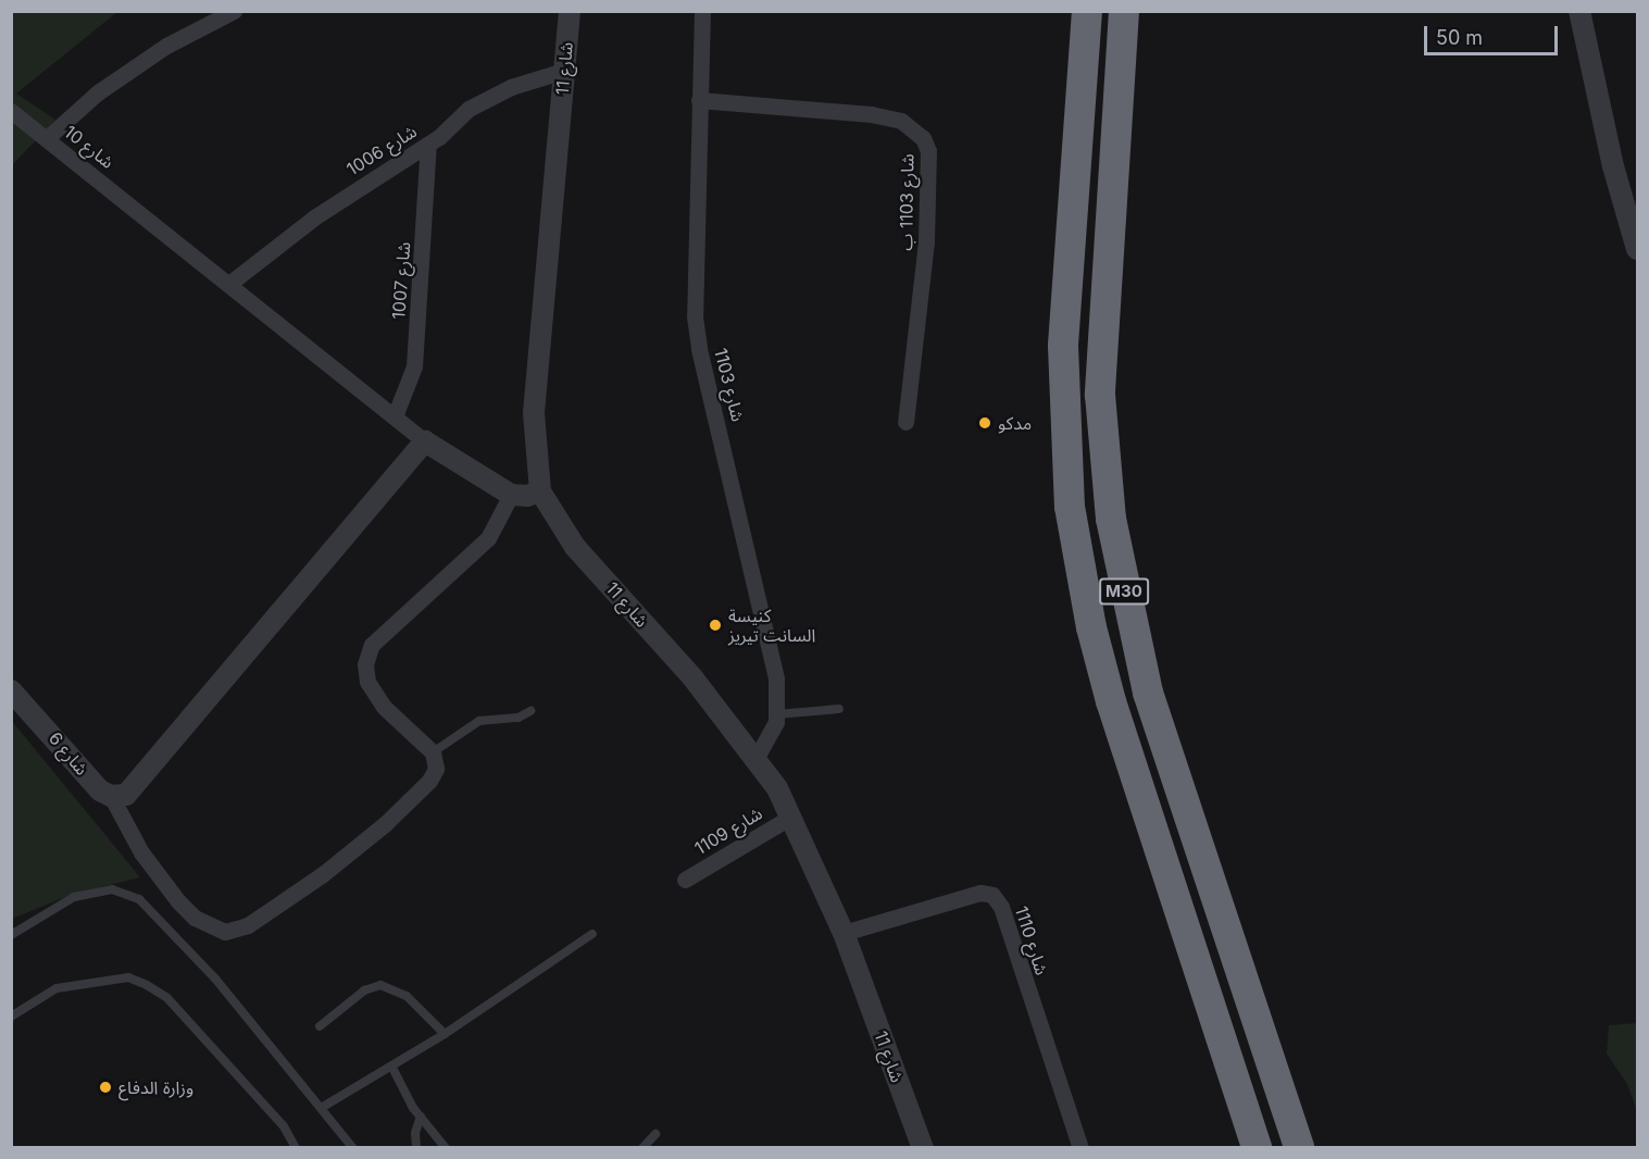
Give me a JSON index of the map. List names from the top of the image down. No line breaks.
{"streets":{"highway":["M30"],"street":["شارع 11","شارع 10","شارع 1006","شارع 1103 ب","شارع 1007","شارع 1103","شارع 6","شارع 1109","شارع 1110"]},"crossings":[["شارع 11","شارع 1006"],["شارع 11","شارع 1103"],["شارع 11","شارع 1109"],["شارع 11","شارع 1110"],["شارع 10","شارع 1006"],["شارع 10","شارع 1007"],["شارع 1006","شارع 1007"],["شارع 1103 ب","شارع 1103"]],"places":["مدكو","كنيسة السانت تيريز","وزارة الدفاع"],"scale_bar":"50 m"}
